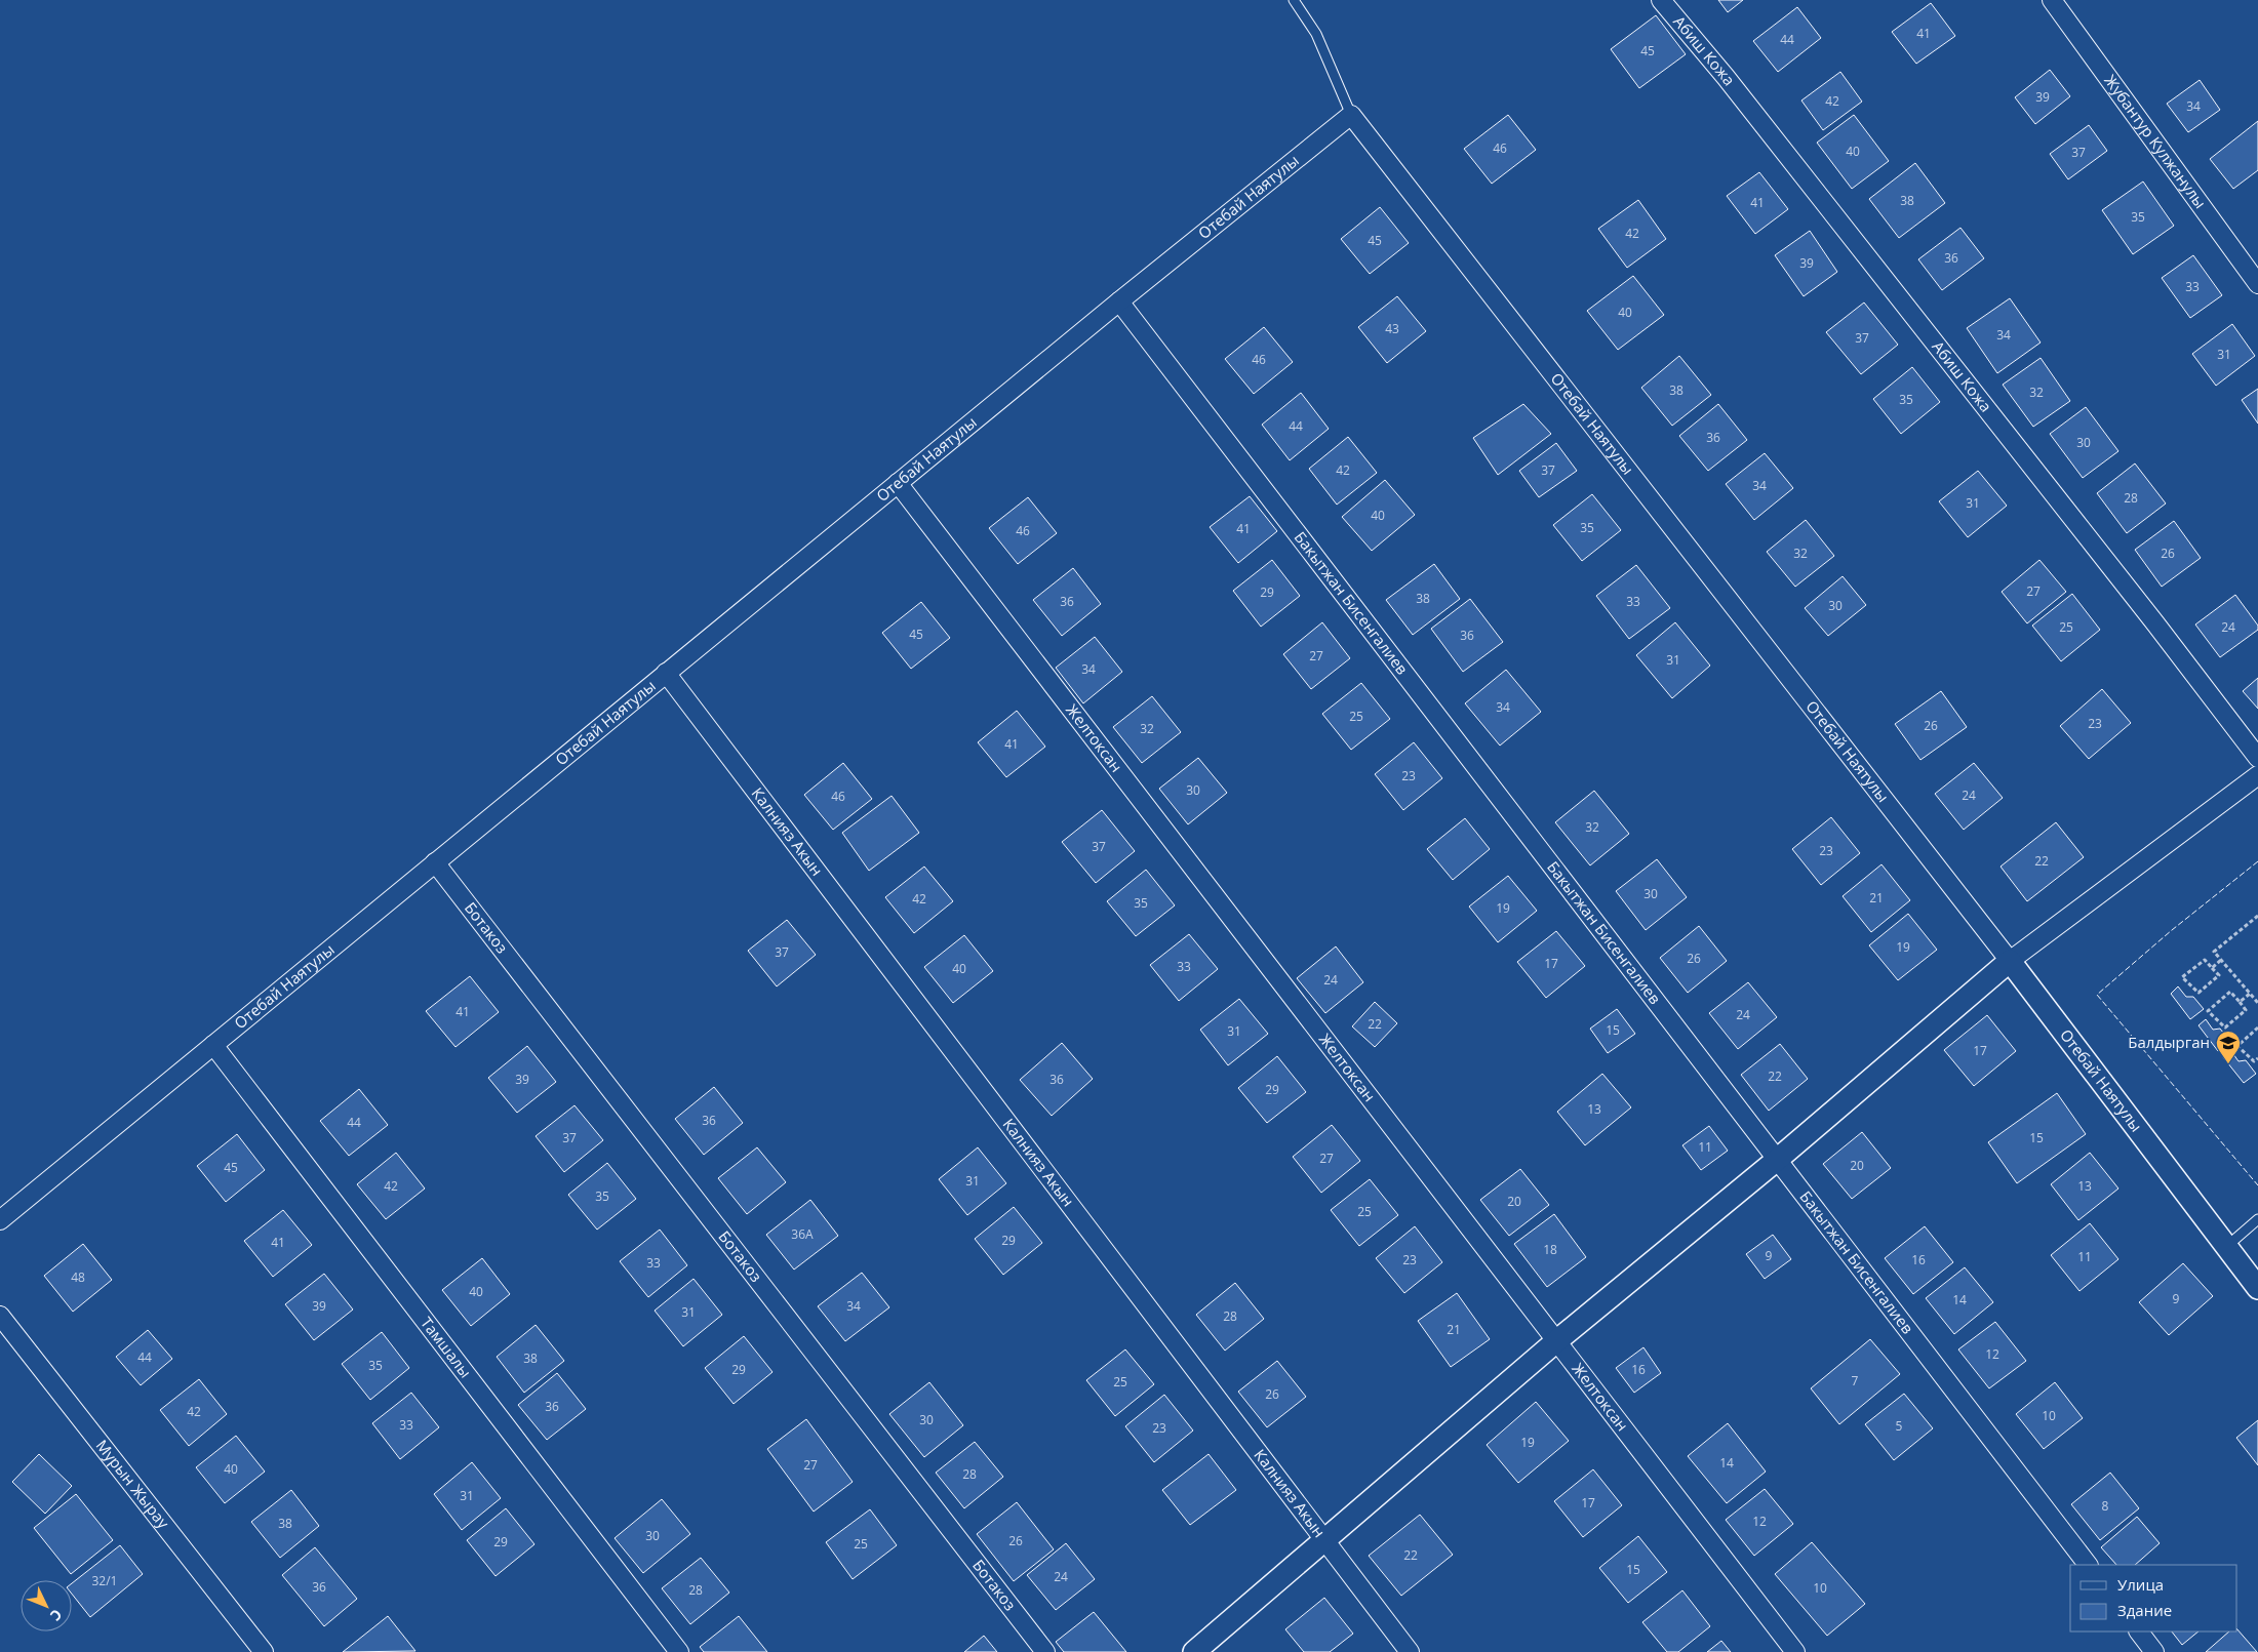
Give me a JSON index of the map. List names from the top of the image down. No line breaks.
{"streets":{"street":["Абиш Кожа","Жубантур Кулжанулы","Отебай Наятулы","Бакытжан Бисенгалиев","Желтоксан","Калнияз Акын","Ботакоз","Тамшалы","Мурын Жырау"]},"crossings":[["Отебай Наятулы","Бакытжан Бисенгалиев"],["Отебай Наятулы","Желтоксан"],["Отебай Наятулы","Калнияз Акын"],["Отебай Наятулы","Ботакоз"],["Отебай Наятулы","Тамшалы"]],"places":{"school or university":["Балдырган"]},"house_numbers":["41","44","45","39","42","34","46","40","37","38","41","35","42","45","36","39","33","40","43","34","37","31","46","38","32","35","44","36","30","42","37","34","28","31","40","35","41","46","32","26","27","29","38","36","33","30","25","24","45","36","27","31","34","34","25","23","26","32","41","23","30","24","46","32","37","23","22","30","21","42","35","19","19","37","26","17","33","40","24","41","24","22","15","31","17","22","39","36","29","13","36","44","37","15","11","27","20","45","31","42","13","35","20","25","36А","29","41","18","9","11","23","16","33","48","40","9","14","39","34","31","28","21","12","44","38","35","29","16","7","25","26","36","42","10","30","33","5","23","19","14","27","40","28","31","17","8","12","38","30","26","29","25","22","15","24","32/1","36","10","28"],"legend":["Улица","Здание"],"north":"bottom right"}
